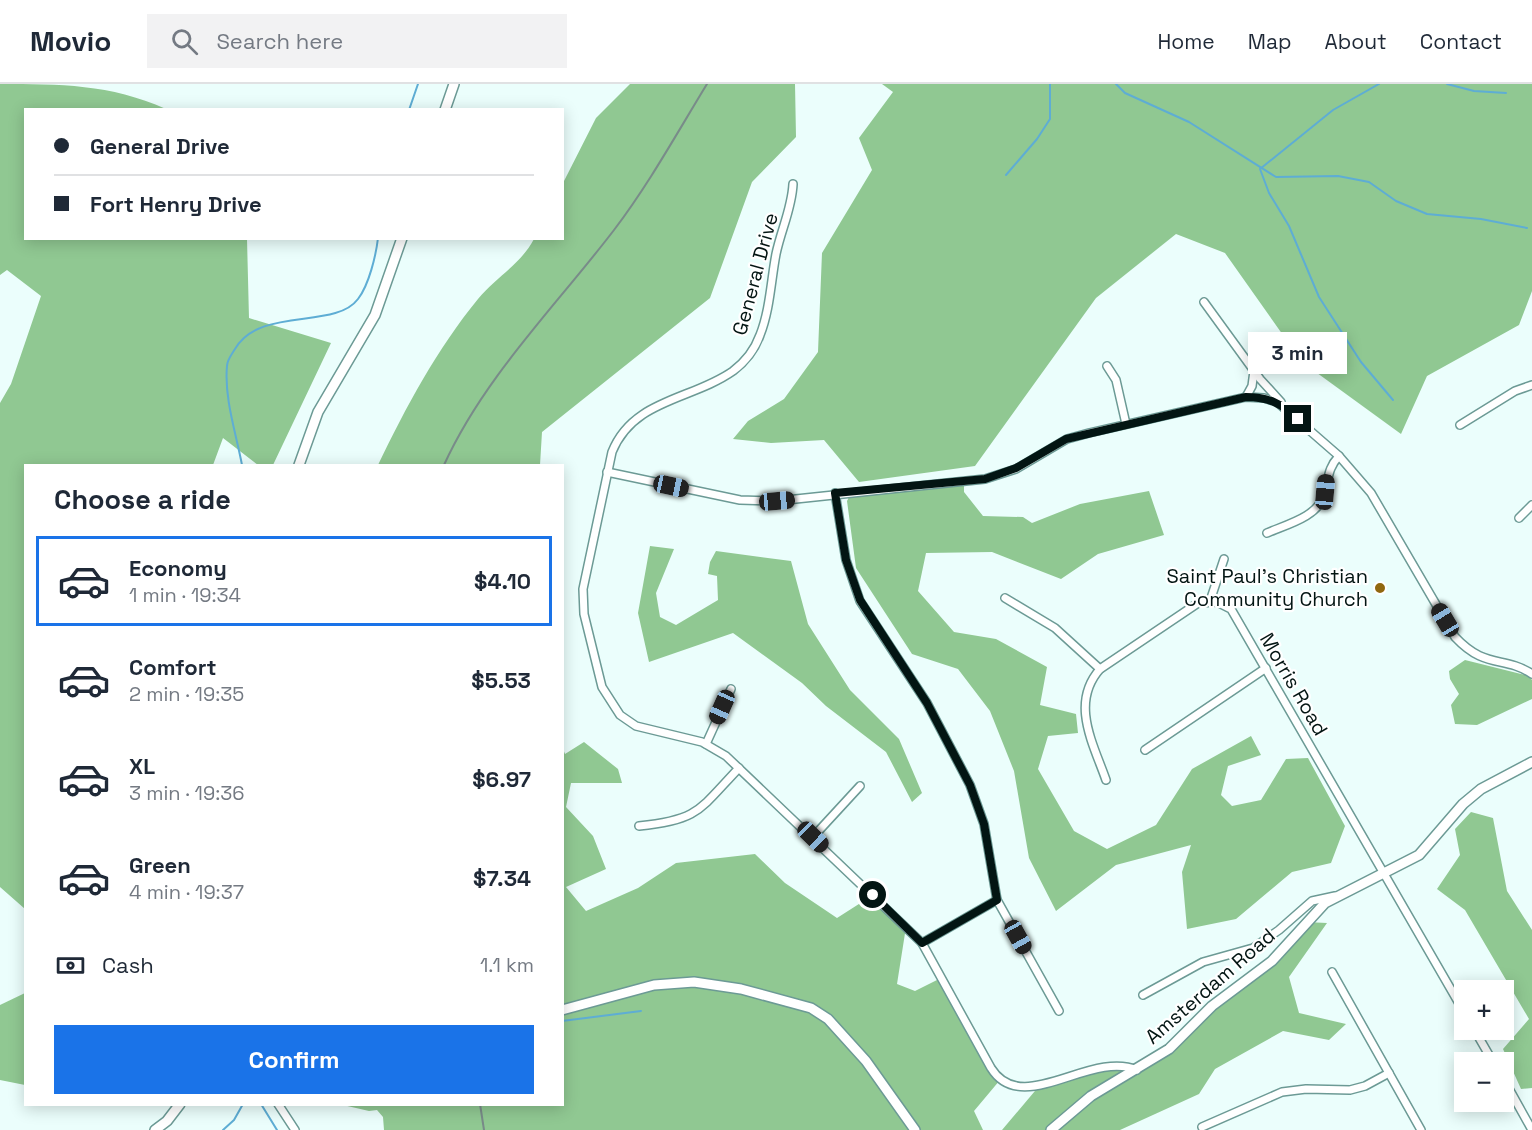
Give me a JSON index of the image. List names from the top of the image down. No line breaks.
{"streets":{"street":["General Drive","Morris Road","Amsterdam Road"]},"crossings":[["General Drive","Amsterdam Road"],["Morris Road","Amsterdam Road"]],"places":["Saint Paul’s Christian Community Church"],"page":{"header":"Movio","search":"Search here","nav":["Home","Map","About","Contact"],"banner":["General Drive","Fort Henry Drive"],"bubble":"3 min","heading":"Choose a ride","list":[{"name":"Economy","note":"1 min · 19:34","value":"$4.10"},{"name":"Comfort","note":"2 min · 19:35","value":"$5.53"},{"name":"XL","note":"3 min · 19:36","value":"$6.97"},{"name":"Green","note":"4 min · 19:37","value":"$7.34"}],"pay":["Cash","1.1 km"],"map_buttons":["+","−"],"buttons":"Confirm"}}
